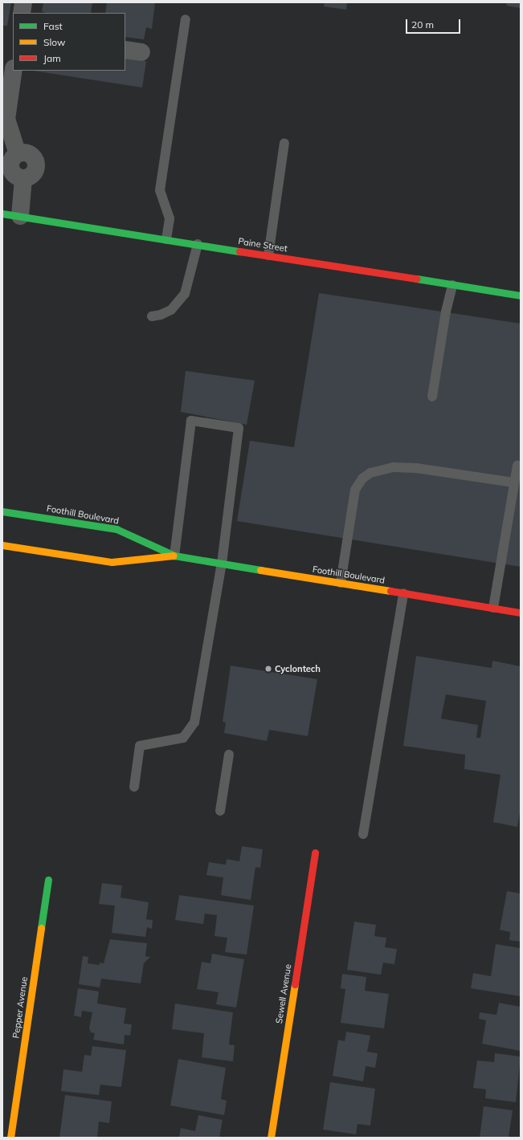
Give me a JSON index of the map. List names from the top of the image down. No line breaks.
{"streets":{"street":["Paine Street","Foothill Boulevard","Sewell Avenue","Pepper Avenue"]},"places":["Cyclontech"],"legend":["Fast","Slow","Jam"],"scale_bar":"20 m"}
